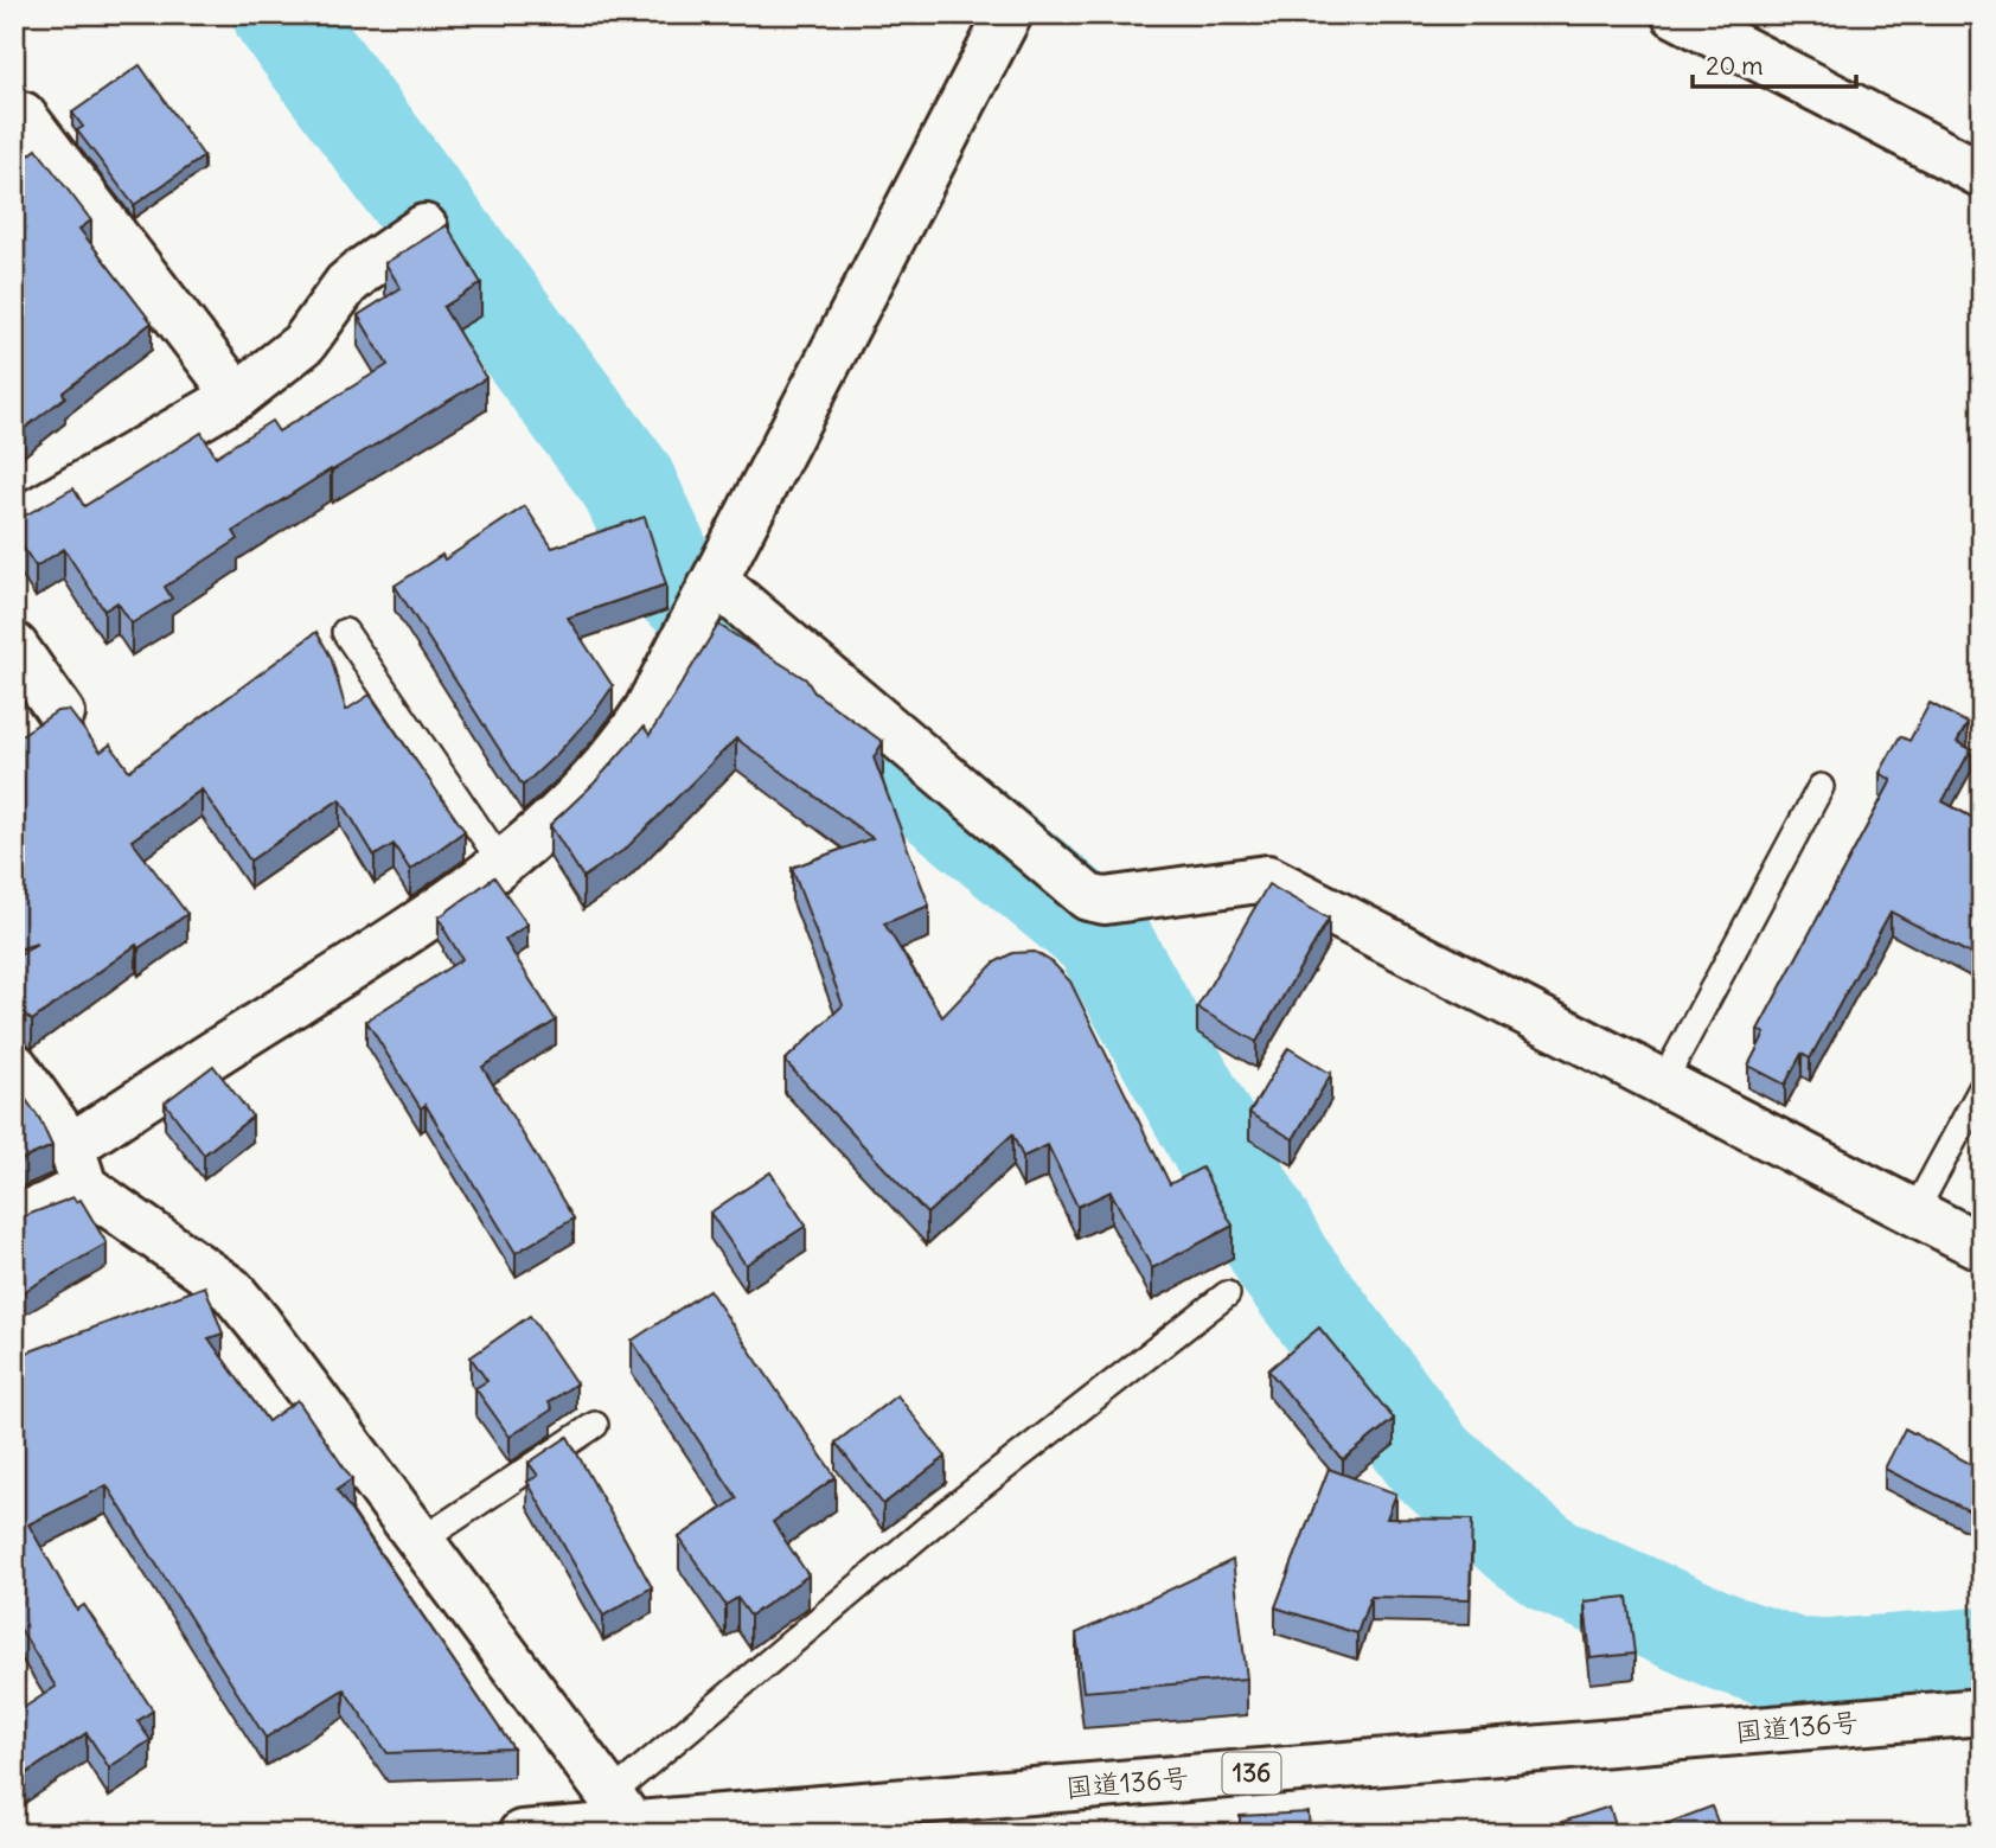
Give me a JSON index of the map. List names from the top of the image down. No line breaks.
{"streets":{"main road":["国道136号","136"]},"scale_bar":"20 m"}
